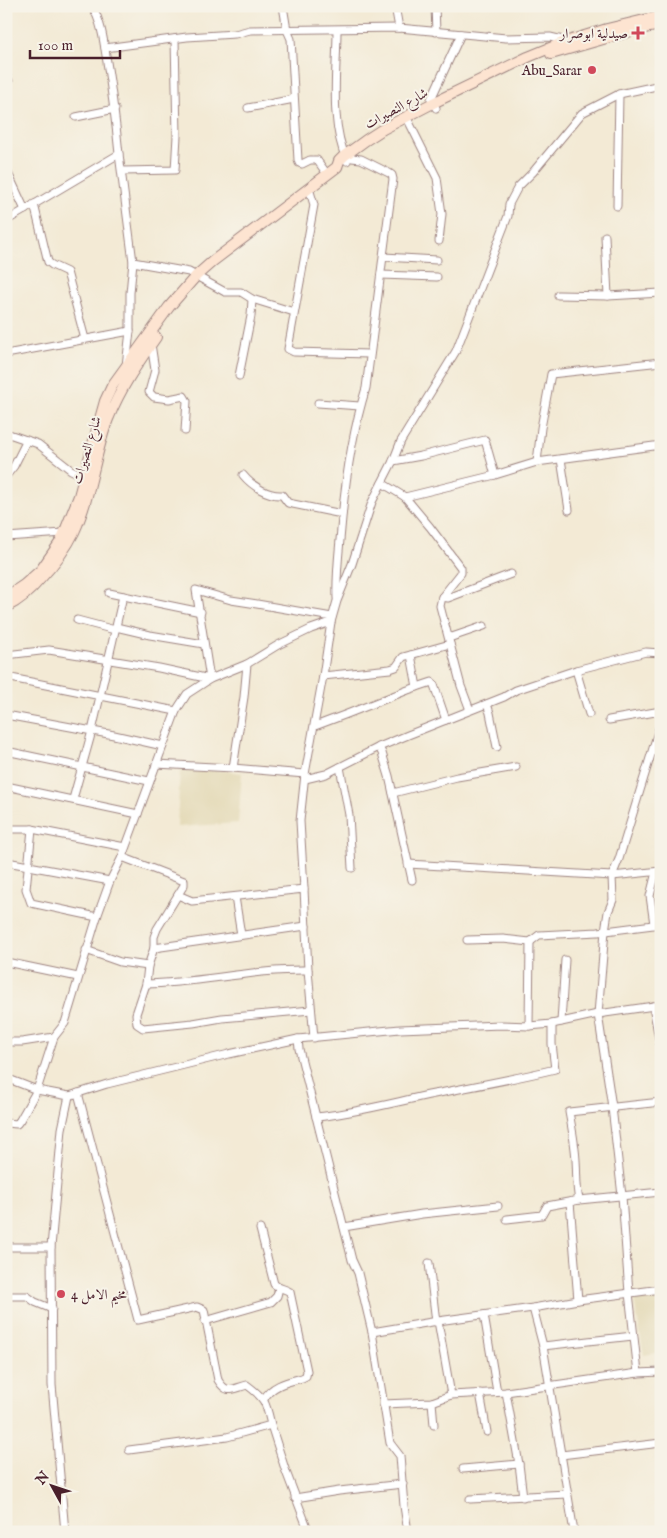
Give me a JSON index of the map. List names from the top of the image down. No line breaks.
{"streets":{"main road":["شارع النصيرات"]},"places":{"health":["صيدلية ابوصرار"],"other":["Abu_Sarar","مخيم الامل 4"]},"scale_bar":"100 m","north":"top left"}
